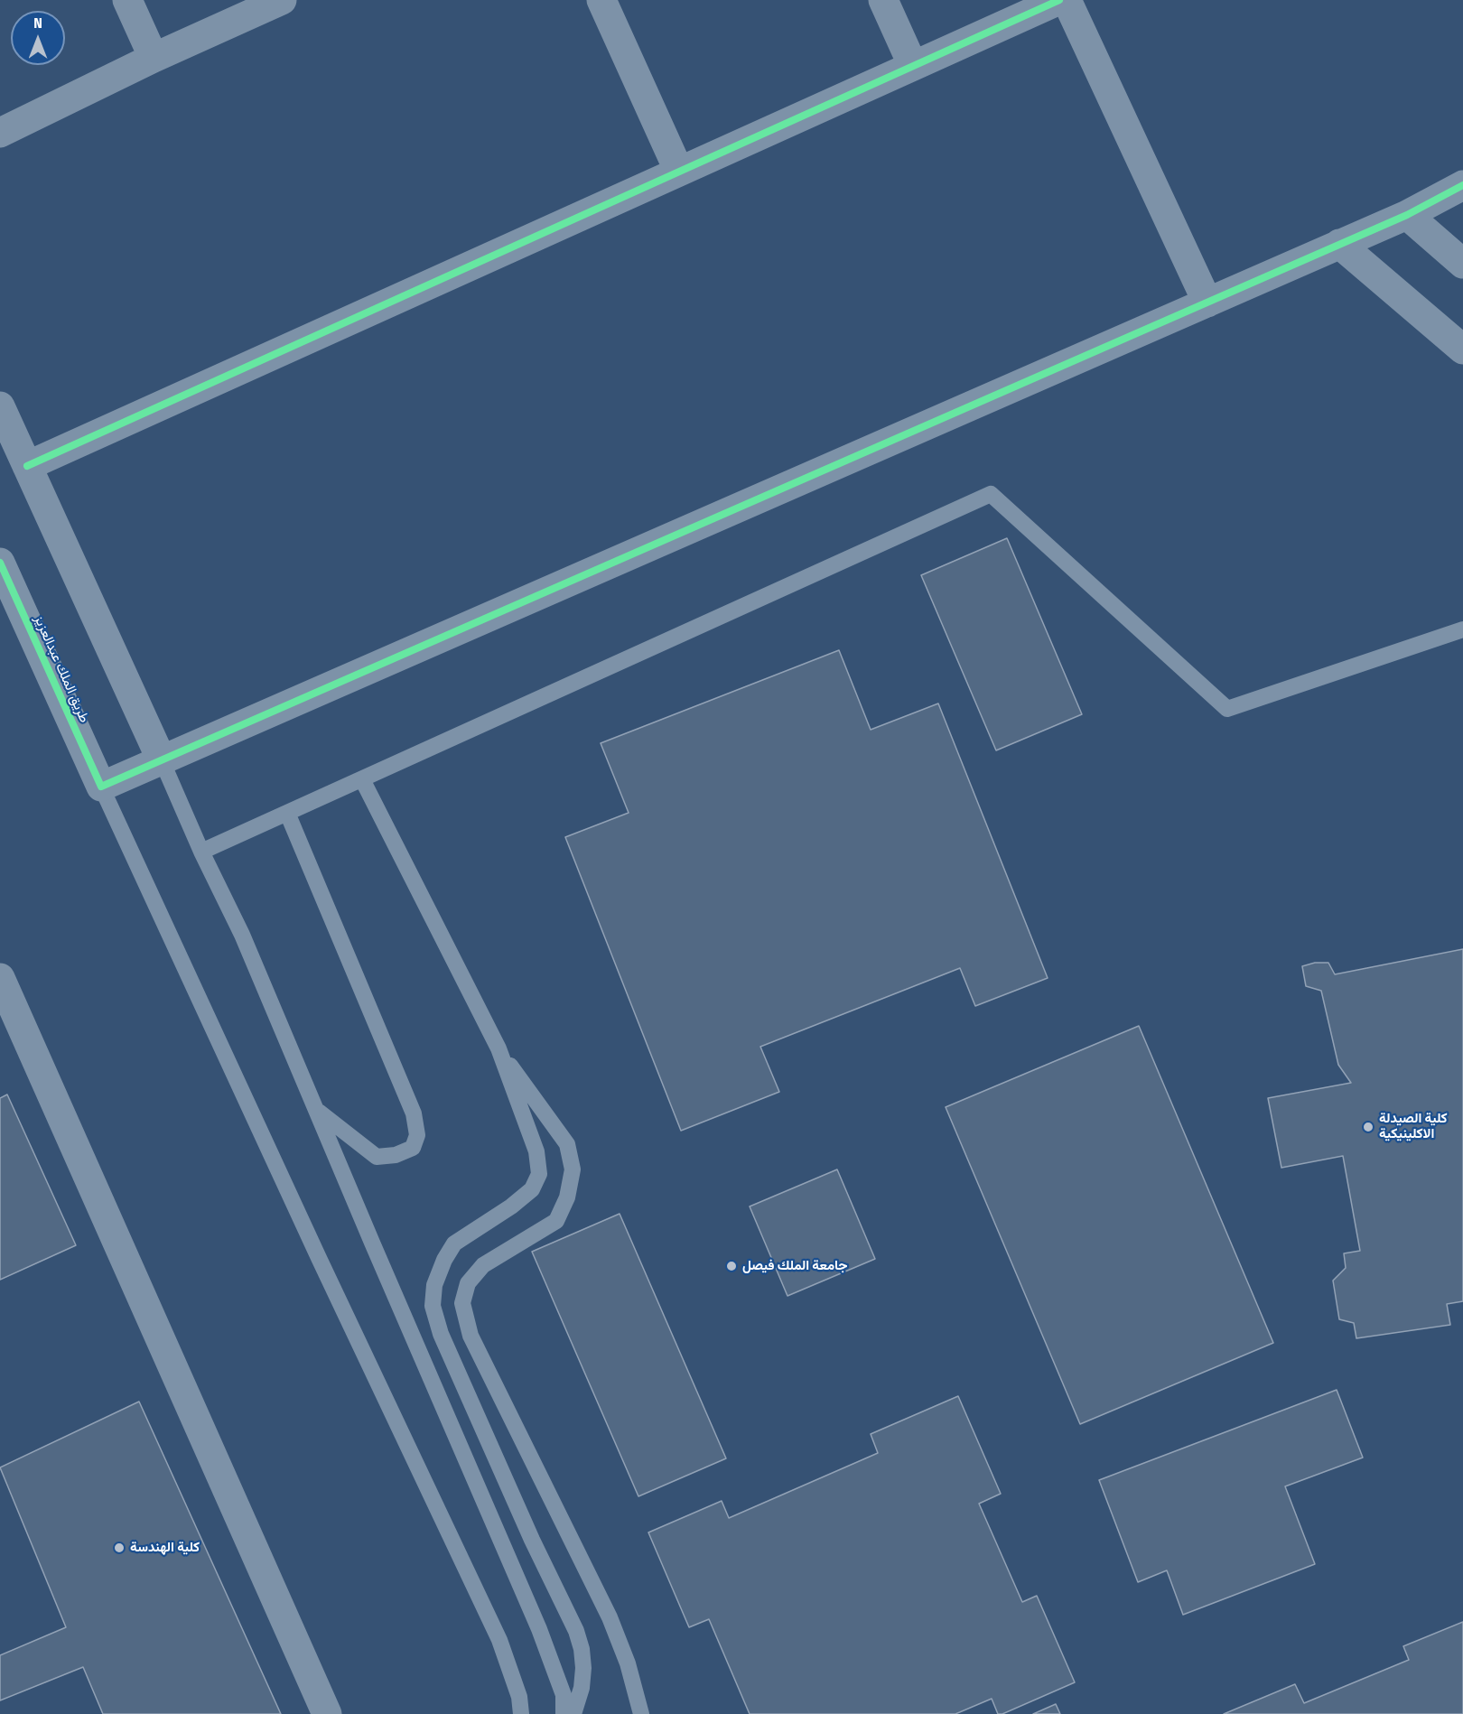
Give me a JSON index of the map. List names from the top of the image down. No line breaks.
{"streets":{"street":["طريق الملك عبدالعزيز"]},"places":["كلية الصيدلة الاكلينيكية","جامعة الملك فيصل","كلية الهندسة"],"north":"top"}
